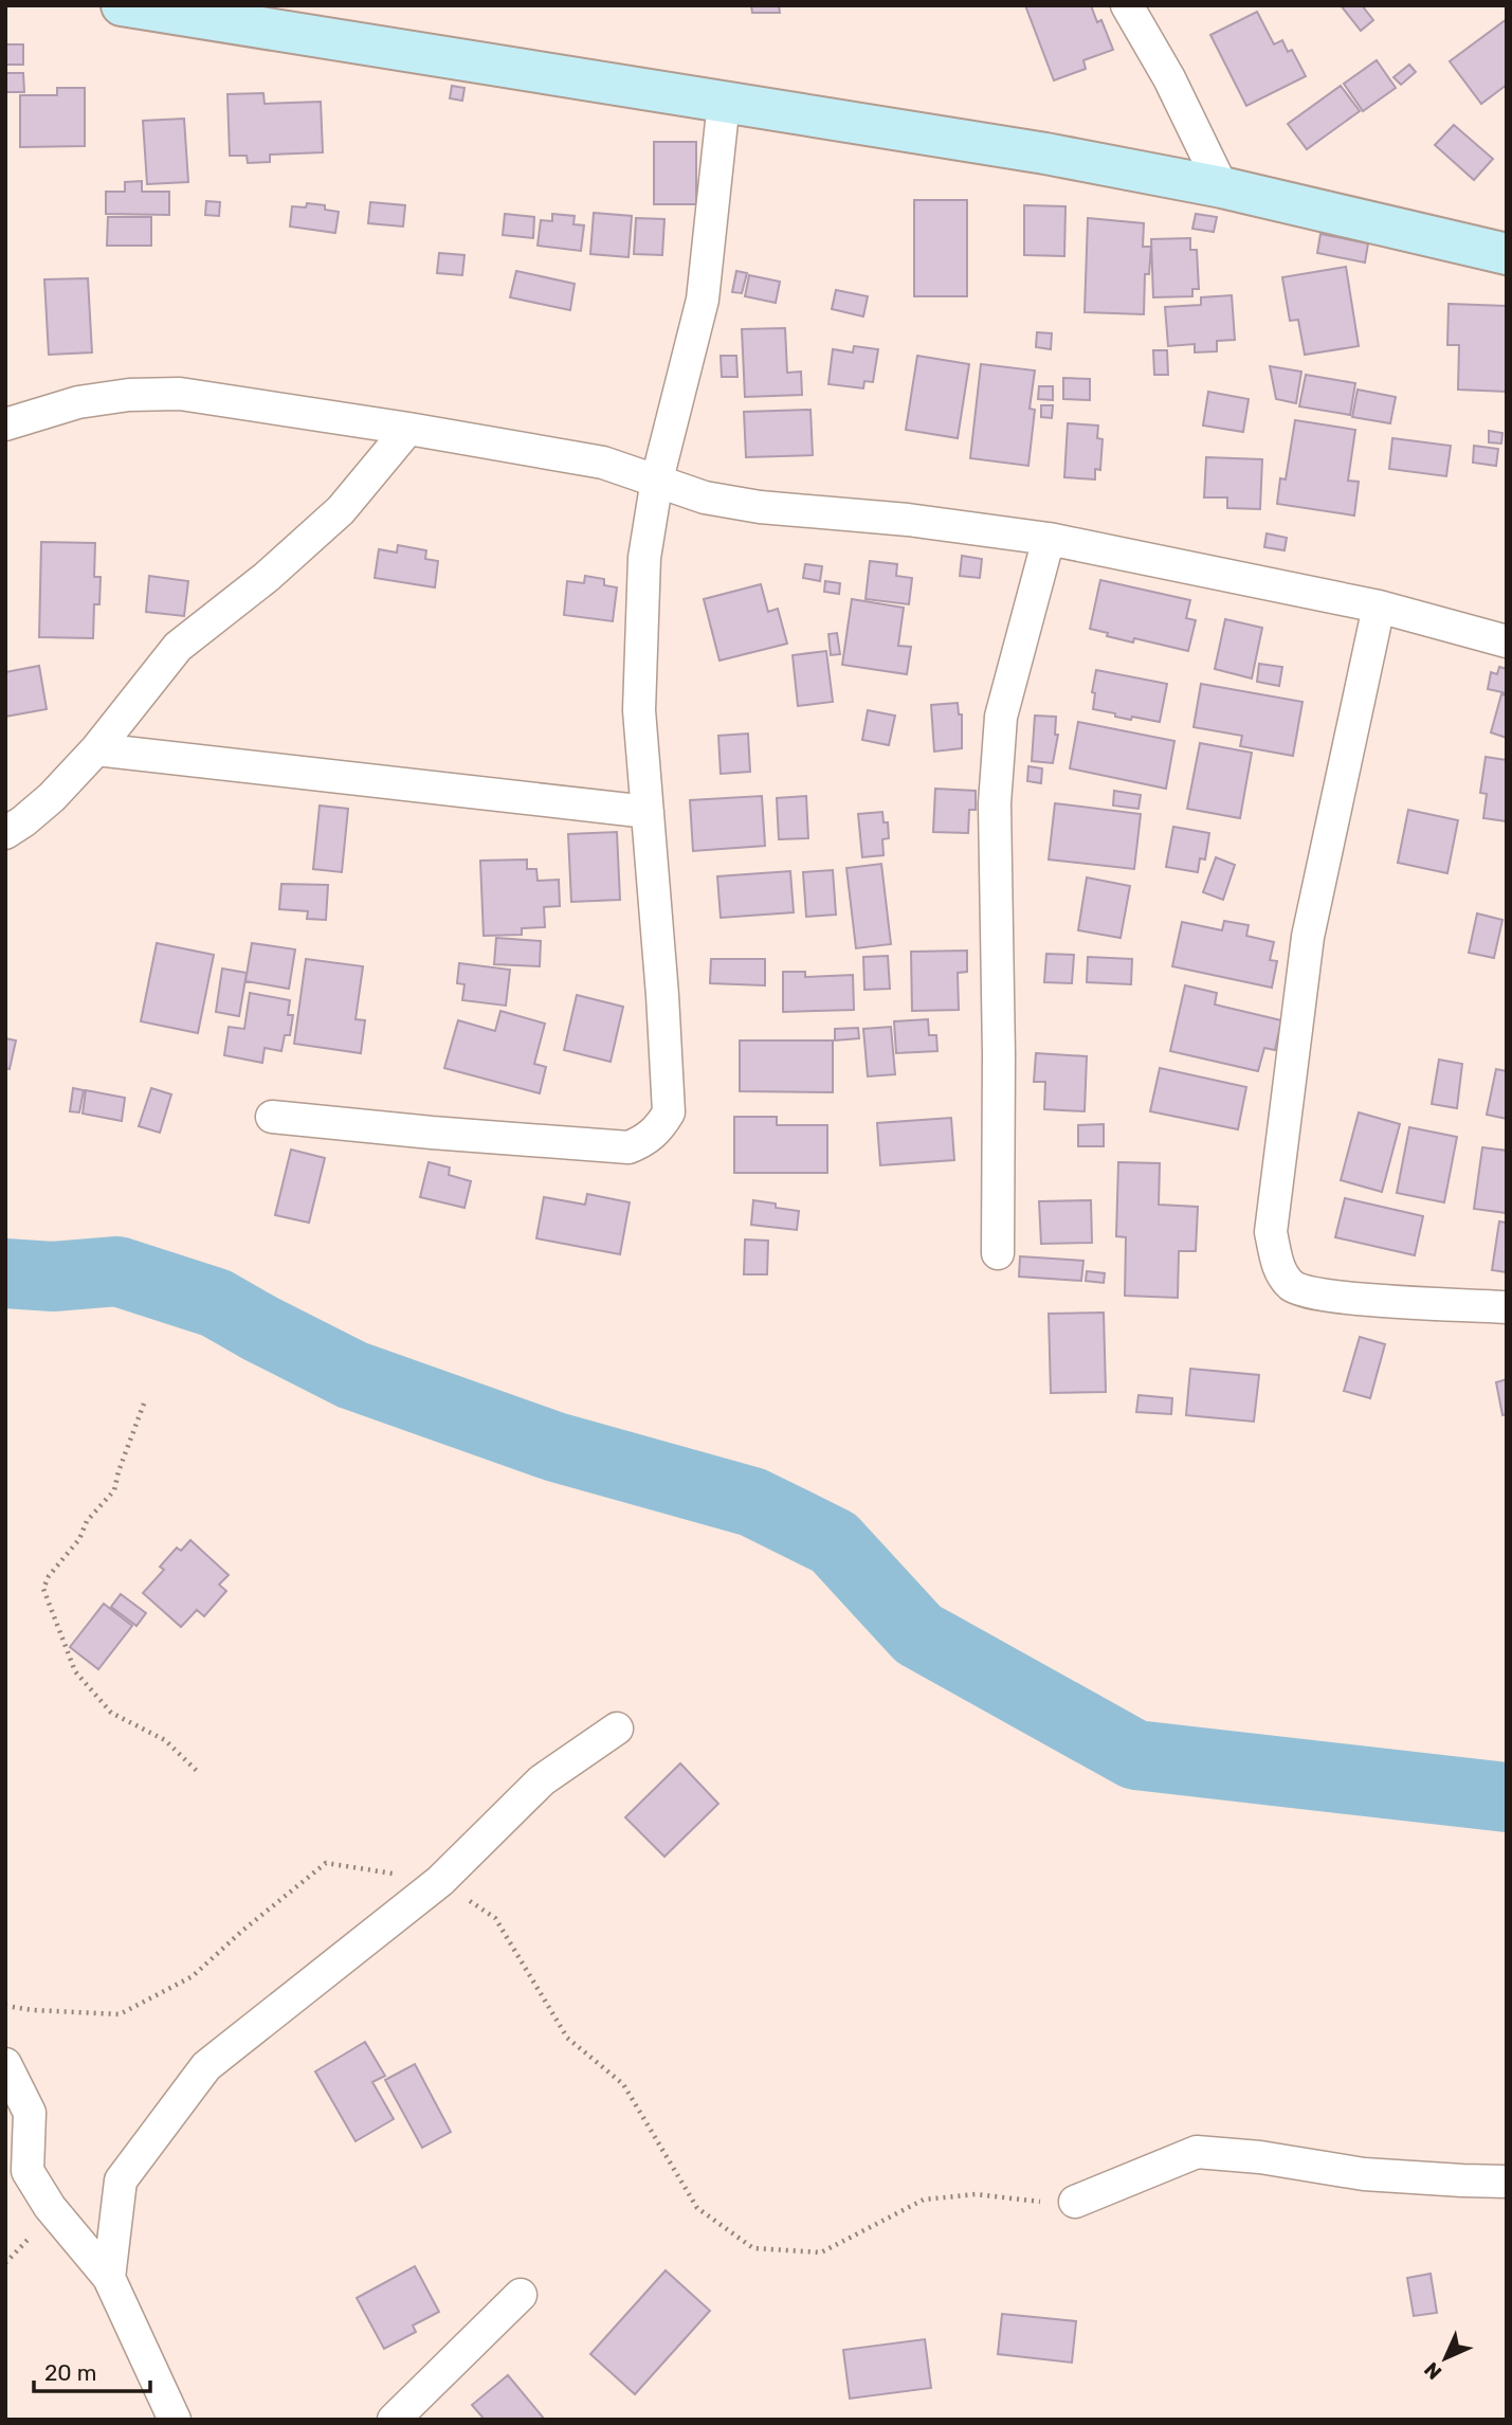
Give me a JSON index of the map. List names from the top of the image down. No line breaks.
{"scale_bar":"20 m","north":"bottom left"}
